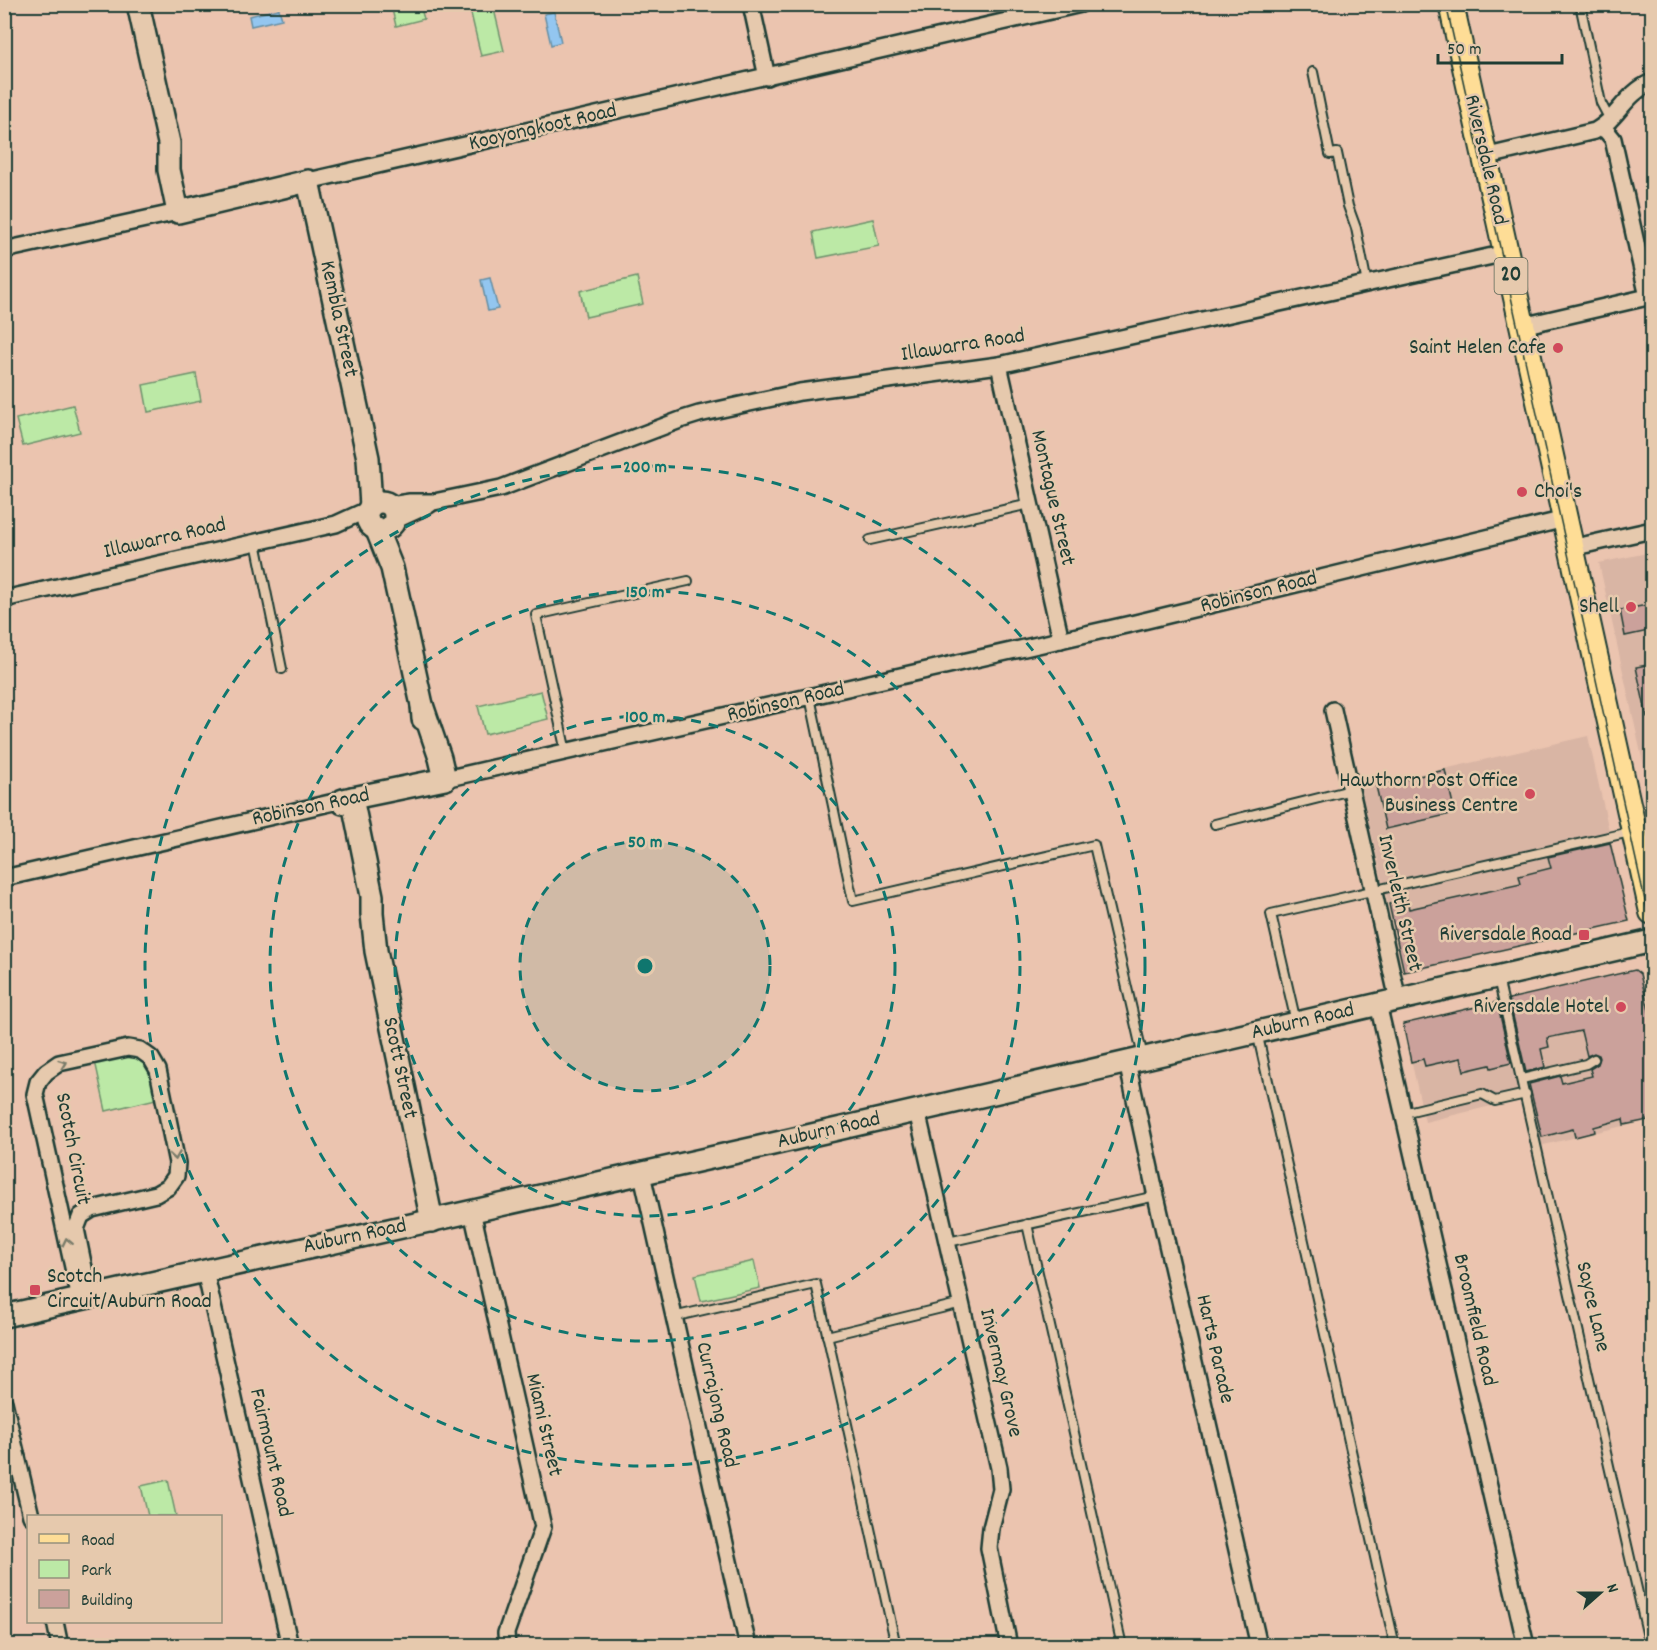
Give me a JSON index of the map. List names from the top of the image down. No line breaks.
{"streets":{"main road":["Kooyongkoot Road","Riversdale Road","20","Kembla Street","Robinson Road","Auburn Road","Scott Street"],"street":["Illawarra Road","Montague Street","Inverleith Street","Scotch Circuit","Broomfield Road","Harts Parade","Invermay Grove","Currajong Road","Miami Street","Fairmount Road"],"lane":["Sayce Lane"]},"crossings":[["Kooyongkoot Road","Kembla Street"],["Riversdale Road","Illawarra Road"],["Riversdale Road","Robinson Road"],["Kembla Street","Illawarra Road"],["Kembla Street","Robinson Road"],["Illawarra Road","Montague Street"],["Montague Street","Robinson Road"],["Robinson Road","Scott Street"],["Inverleith Street","Auburn Road"],["Inverleith Street","Broomfield Road"],["Auburn Road","Scott Street"],["Auburn Road","Scotch Circuit"],["Auburn Road","Sayce Lane"],["Auburn Road","Broomfield Road"],["Auburn Road","Harts Parade"],["Auburn Road","Invermay Grove"],["Auburn Road","Currajong Road"],["Auburn Road","Miami Street"],["Auburn Road","Fairmount Road"]],"places":{"other":["Saint Helen Cafe","Choi's","Shell","Hawthorn Post Office Business Centre","Riversdale Hotel"],"transit":["Riversdale Road","Scotch Circuit/Auburn Road"]},"legend":["Road","Park","Building"],"scale_bar":"50 m","north":"right","rings":["200 m","150 m","100 m","50 m"]}
